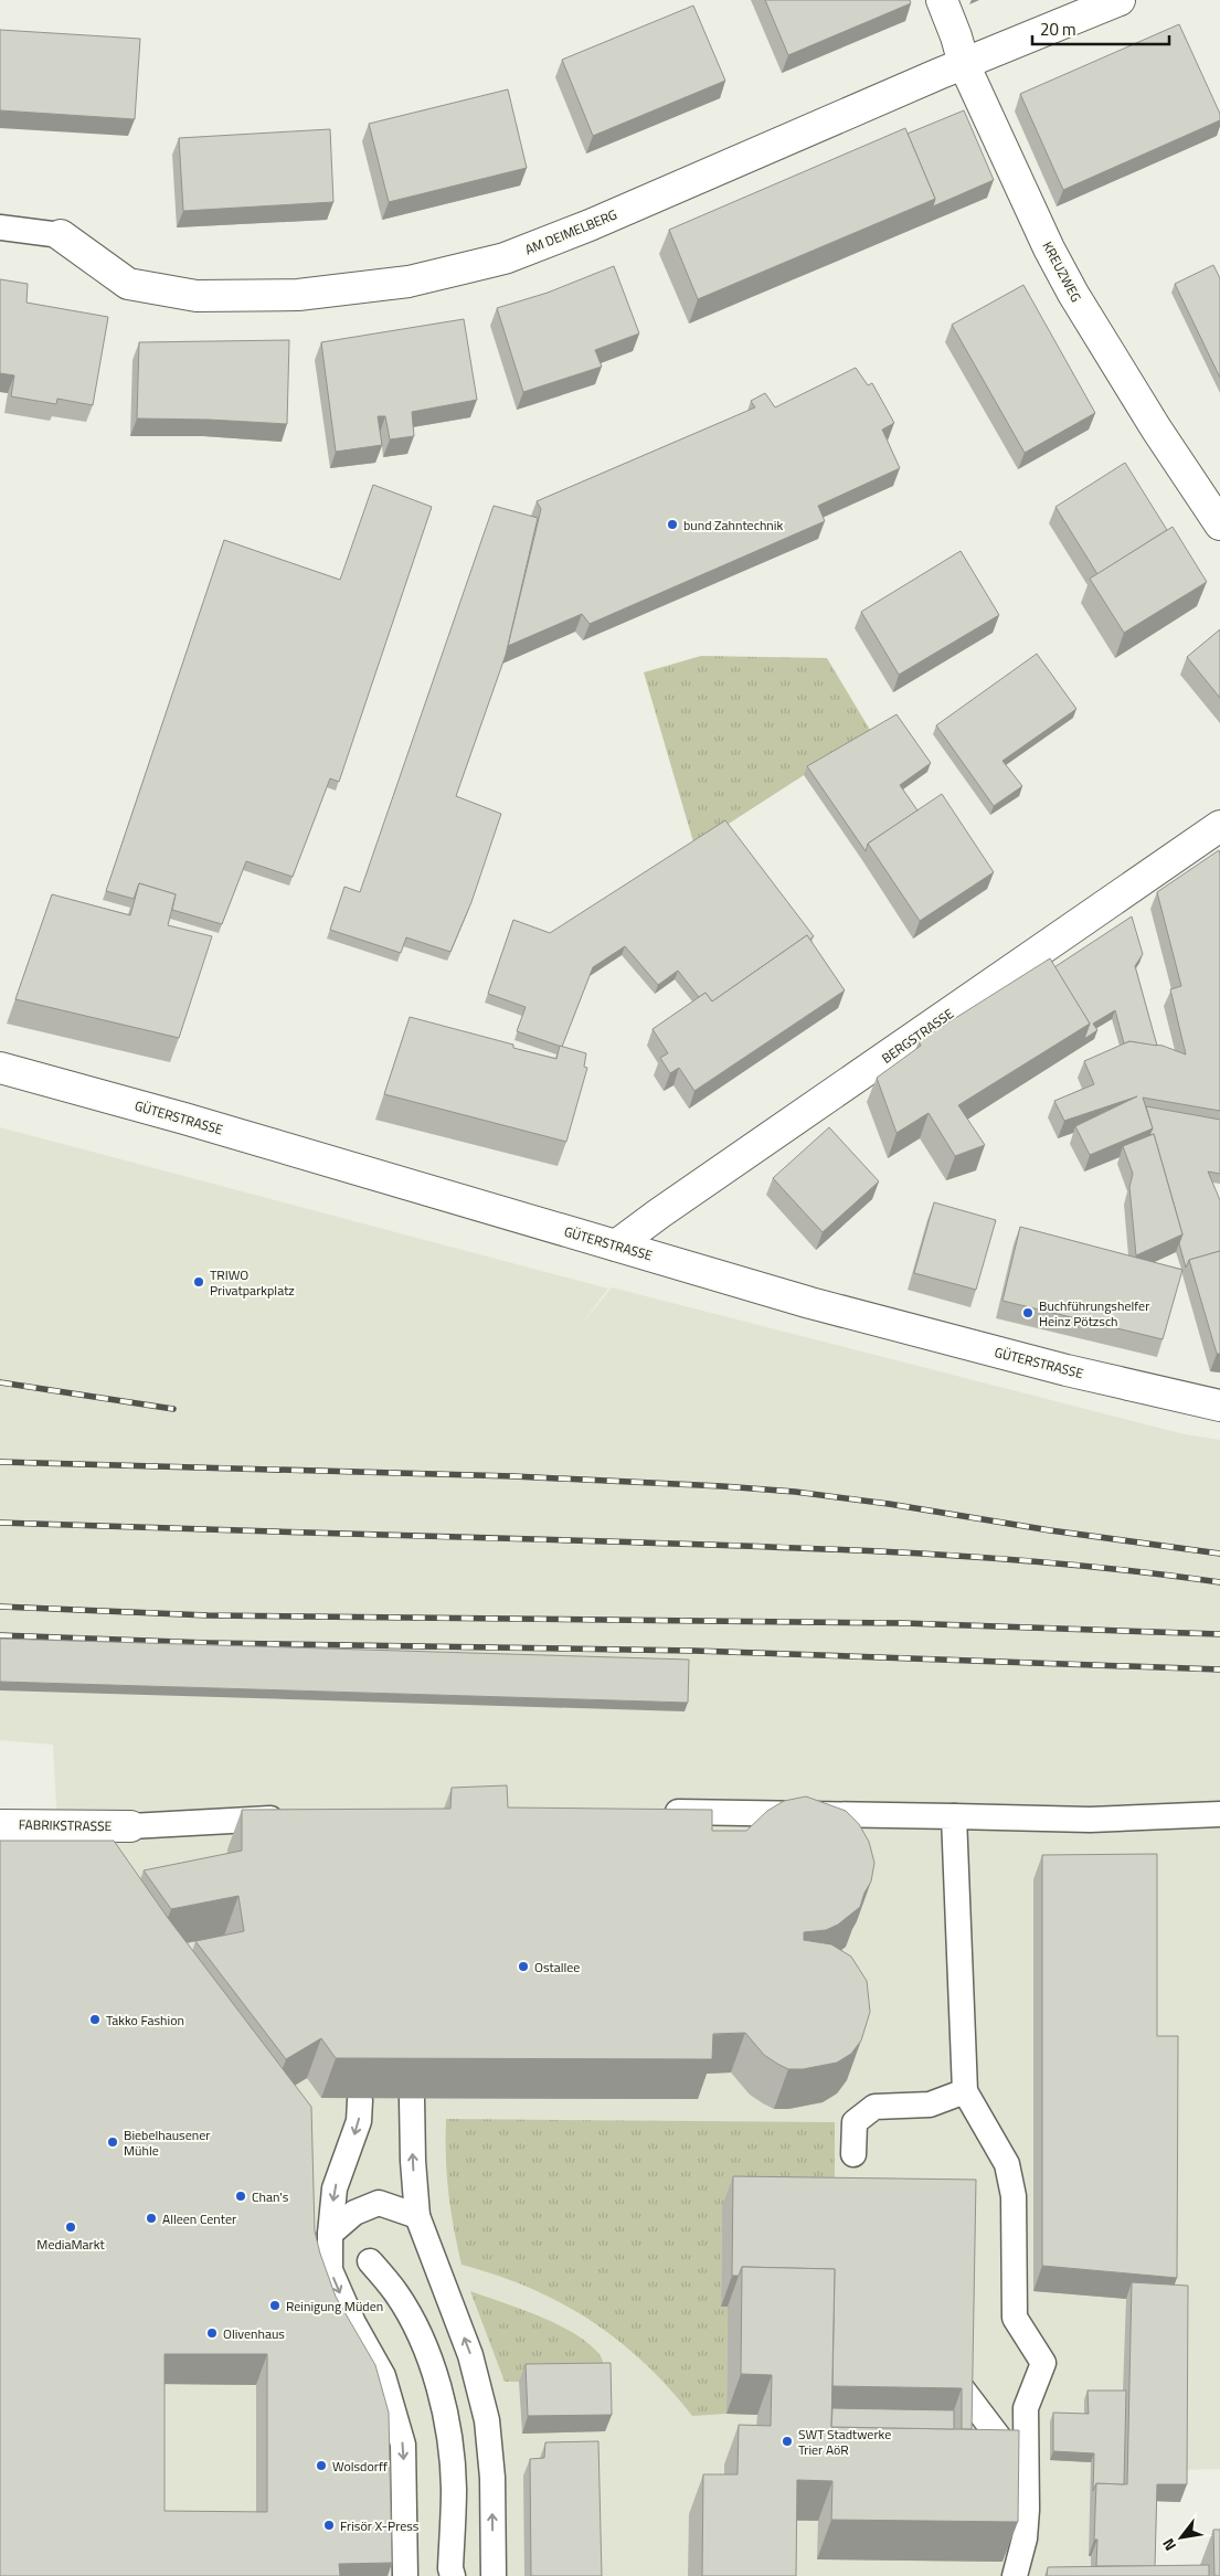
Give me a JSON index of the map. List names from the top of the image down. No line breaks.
{"streets":{"street":["AM DEIMELBERG","KREUZWEG","BERGSTRASSE","GÜTERSTRASSE","FABRIKSTRASSE"]},"crossings":[["AM DEIMELBERG","KREUZWEG"],["BERGSTRASSE","GÜTERSTRASSE"]],"places":["bund Zahntechnik","TRIWO Privatparkplatz","Buchführungshelfer Heinz Pötzsch","Ostallee","Takko Fashion","Biebelhausener Mühle","Chan's","Alleen Center","MediaMarkt","Reinigung Müden","Olivenhaus","SWT Stadtwerke Trier AöR","Wolsdorff","Frisör X-Press"],"scale_bar":"20 m","north":"bottom left"}
